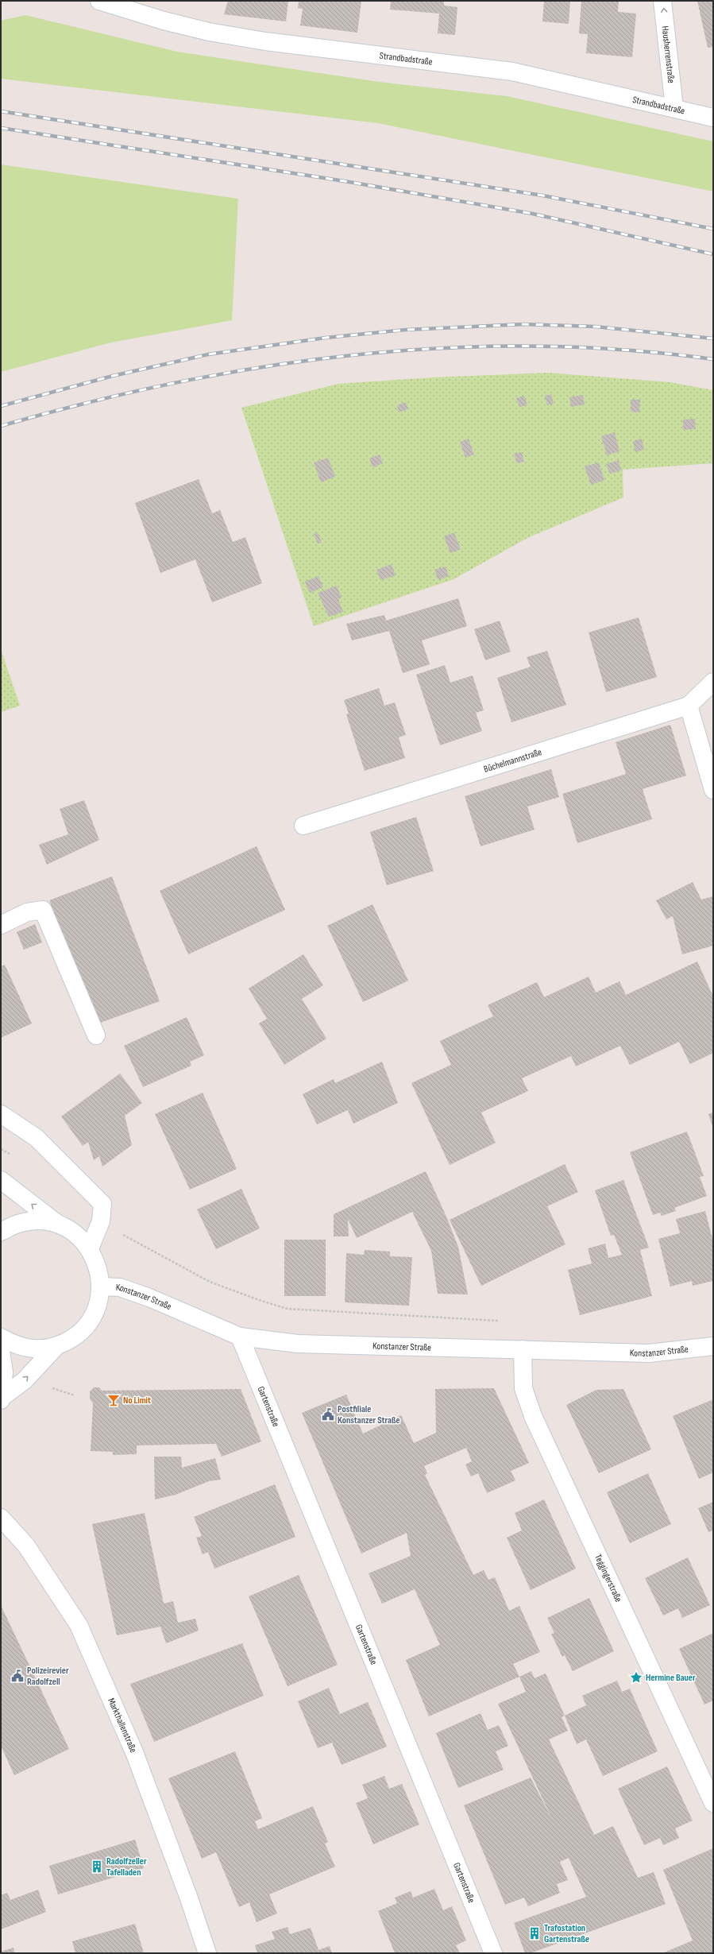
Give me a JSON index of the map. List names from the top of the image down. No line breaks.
{"streets":{"street":["Hausherrenstraße","Strandbadstraße","Büchelmannstraße","Konstanzer Straße","Gartenstraße","Teggingerstraße","Markthallenstraße"]},"crossings":[["Hausherrenstraße","Strandbadstraße"],["Konstanzer Straße","Gartenstraße"],["Konstanzer Straße","Teggingerstraße"]],"one_way":["Hausherrenstraße"],"places":{"bar":["No Limit"],"public building":["Postfiliale Konstanzer Straße","Polizeirevier Radolfzell"],"place":["Hermine Bauer"],"building":["Radolfzeller Tafelladen","Trafostation Gartenstraße"]}}
